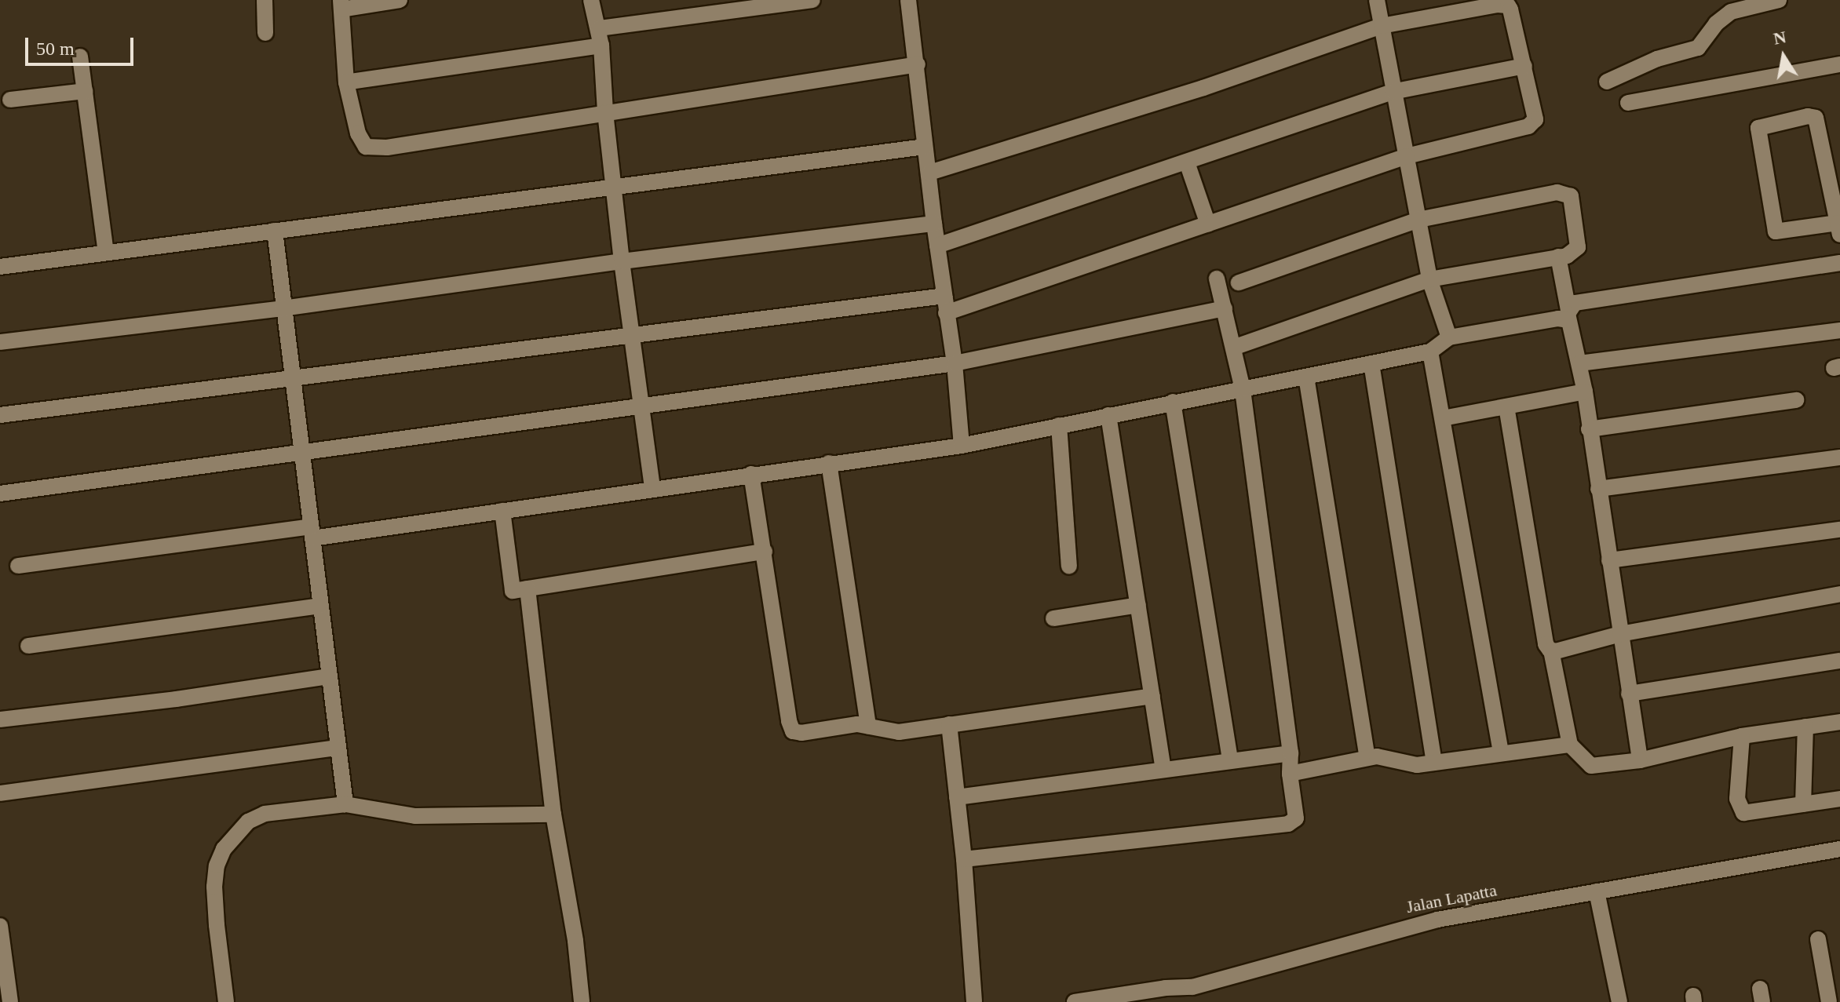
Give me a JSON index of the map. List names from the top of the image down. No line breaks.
{"streets":{"street":["Jalan Lapatta"]},"scale_bar":"50 m","north":"top"}
